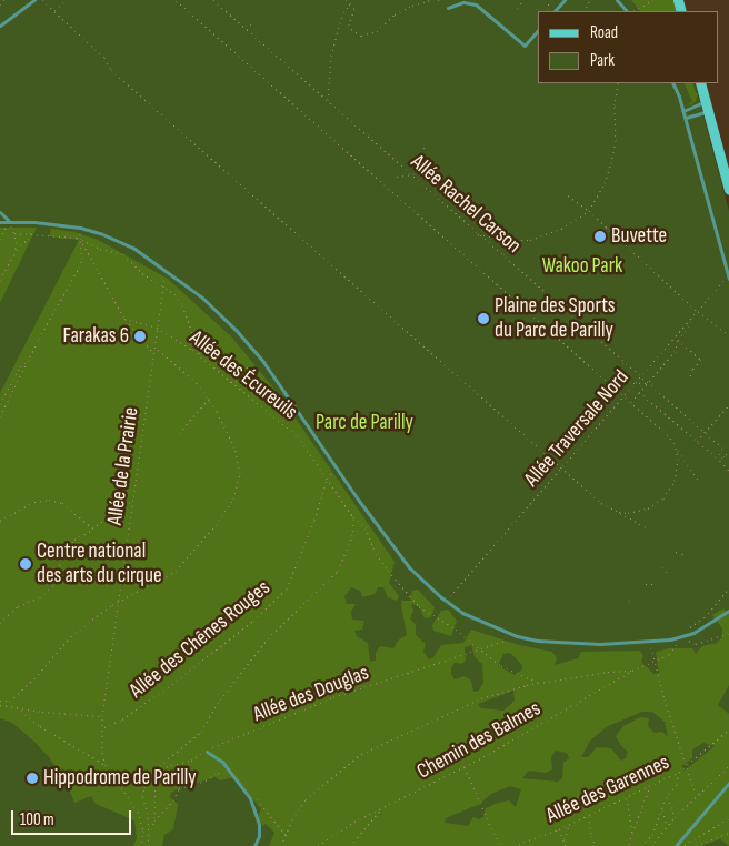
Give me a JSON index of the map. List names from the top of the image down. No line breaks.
{"streets":{"path":["Allée Rachel Carson","Allée des Écureuils","Allée Traversale Nord","Allée de la Prairie","Allée des Chênes Rouges","Allée des Douglas","Chemin des Balmes","Allée des Garennes"]},"crossings":[["Allée Rachel Carson","Allée Traversale Nord"],["Allée des Écureuils","Allée de la Prairie"],["Allée des Écureuils","Allée des Chênes Rouges"],["Allée des Écureuils","Allée des Douglas"],["Allée de la Prairie","Allée des Chênes Rouges"],["Chemin des Balmes","Allée des Garennes"]],"parks":["Wakoo Park","Parc de Parilly"],"places":["Buvette","Plaine des Sports du Parc de Parilly","Farakas 6","Centre national des arts du cirque","Hippodrome de Parilly"],"legend":["Road","Park"],"scale_bar":"100 m"}
